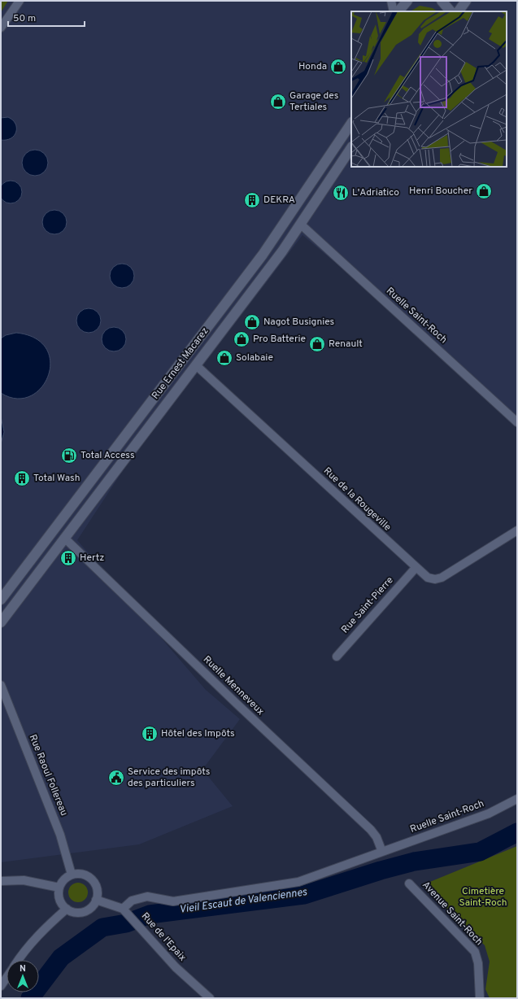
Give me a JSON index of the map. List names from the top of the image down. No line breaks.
{"streets":{"main road":["Rue Ernest Macarez"],"street":["Ruelle Saint-Roch","Rue de la Rougeville","Rue Saint-Pierre","Ruelle Menneveux","Rue Raoul Follereau","Avenue Saint-Roch","Rue de l'Epaix"]},"crossings":[["Ruelle Saint-Roch","Rue Ernest Macarez"],["Ruelle Saint-Roch","Ruelle Menneveux"],["Ruelle Saint-Roch","Rue de l'Epaix"],["Rue Ernest Macarez","Rue de la Rougeville"],["Rue Ernest Macarez","Ruelle Menneveux"],["Rue de la Rougeville","Rue Saint-Pierre"],["Rue Raoul Follereau","Rue de l'Epaix"]],"water":["Vieil Escaut de Valenciennes"],"parks":["Cimetière Saint-Roch"],"places":{"shop":["Honda","Garage des Tertiales","Henri Boucher","Nagot Busignies","Pro Batterie","Renault","Solabaie"],"restaurant":["L'Adriatico"],"building":["DEKRA","Total Wash","Hertz","Hôtel des Impôts"],"fuel station":["Total Access"],"public building":["Service des impôts des particuliers"]},"scale_bar":"50 m","north":"top"}
